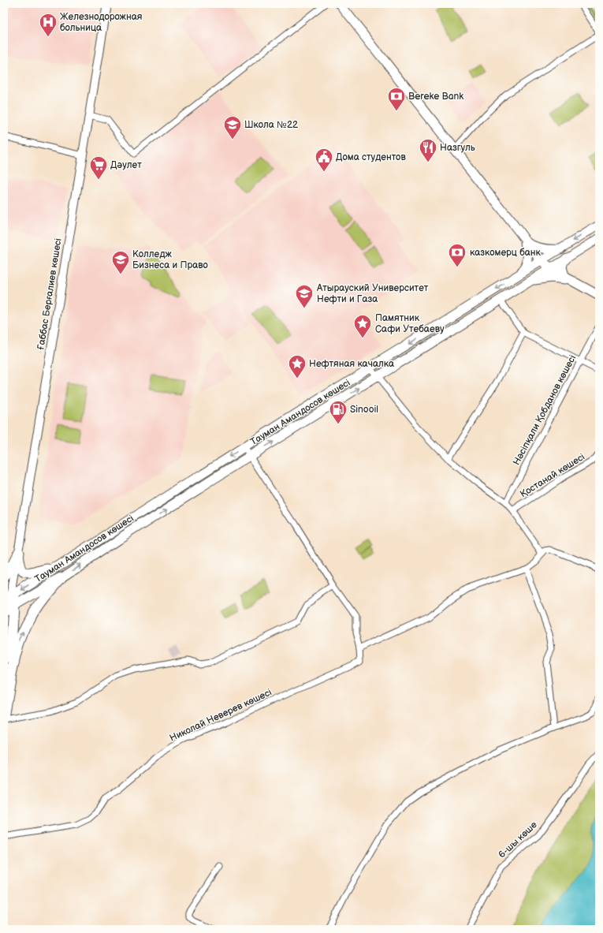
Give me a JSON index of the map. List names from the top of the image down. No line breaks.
{"streets":{"main road":["Ғаббас Берғалиев көшесі","Тауман Амандосов көшесі"],"street":["Нәсіпқали Қобданов көшесі","Қостанай көшесі","Николай Неверев көшесі","6-шы көше"]},"crossings":[["Ғаббас Берғалиев көшесі","Тауман Амандосов көшесі"],["Тауман Амандосов көшесі","Николай Неверев көшесі"]],"places":{"hospital":["Железнодорожная больница"],"bank":["Bereke Bank","казкомерц банк"],"school or university":["Школа №22","Колледж Бизнеса и Право","Атырауский Университет Нефти и Газа"],"restaurant":["Назгуль"],"public building":["Дома студентов"],"supermarket":["Дәулет"],"place":["Памятник Сафи Утебаеву","Нефтяная качалка"],"fuel station":["Sinooil"]}}
